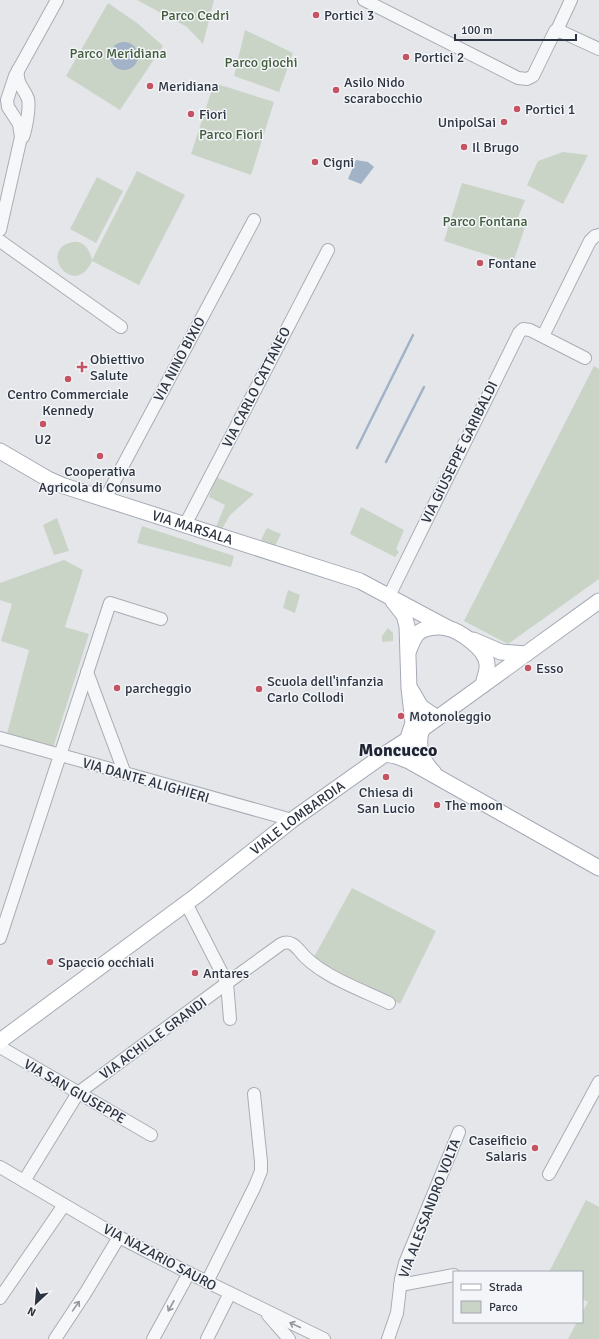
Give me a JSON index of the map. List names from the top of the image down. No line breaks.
{"streets":{"main road":["VIA MARSALA","VIALE LOMBARDIA"],"street":["VIA NINO BIXIO","VIA CARLO CATTANEO","VIA GIUSEPPE GARIBALDI","VIA DANTE ALIGHIERI","VIA ACHILLE GRANDI","VIA SAN GIUSEPPE","VIA ALESSANDRO VOLTA","VIA NAZARIO SAURO"]},"crossings":[["VIA NINO BIXIO","VIA MARSALA"],["VIA CARLO CATTANEO","VIA MARSALA"],["VIA GIUSEPPE GARIBALDI","VIA MARSALA"],["VIA MARSALA","VIALE LOMBARDIA"],["VIA DANTE ALIGHIERI","VIALE LOMBARDIA"],["VIA ACHILLE GRANDI","VIA SAN GIUSEPPE"]],"districts":["Moncucco"],"parks":["Parco Cedri","Parco Meridiana","Parco giochi","Parco Fiori","Parco Fontana"],"places":{"other":["Portici 3","Portici 2","Meridiana","Asilo Nido scarabocchio","Portici 1","Fiori","UnipolSai","Il Brugo","Cigni","Fontane","Centro Commerciale Kennedy","U2","Cooperativa Agricola di Consumo","Esso","parcheggio","Scuola dell'infanzia Carlo Collodi","Motonoleggio","Chiesa di San Lucio","The moon","Spaccio occhiali","Antares","Caseificio Salaris"],"health":["Obiettivo Salute"]},"legend":["Strada","Parco"],"scale_bar":"100 m","north":"bottom left"}
